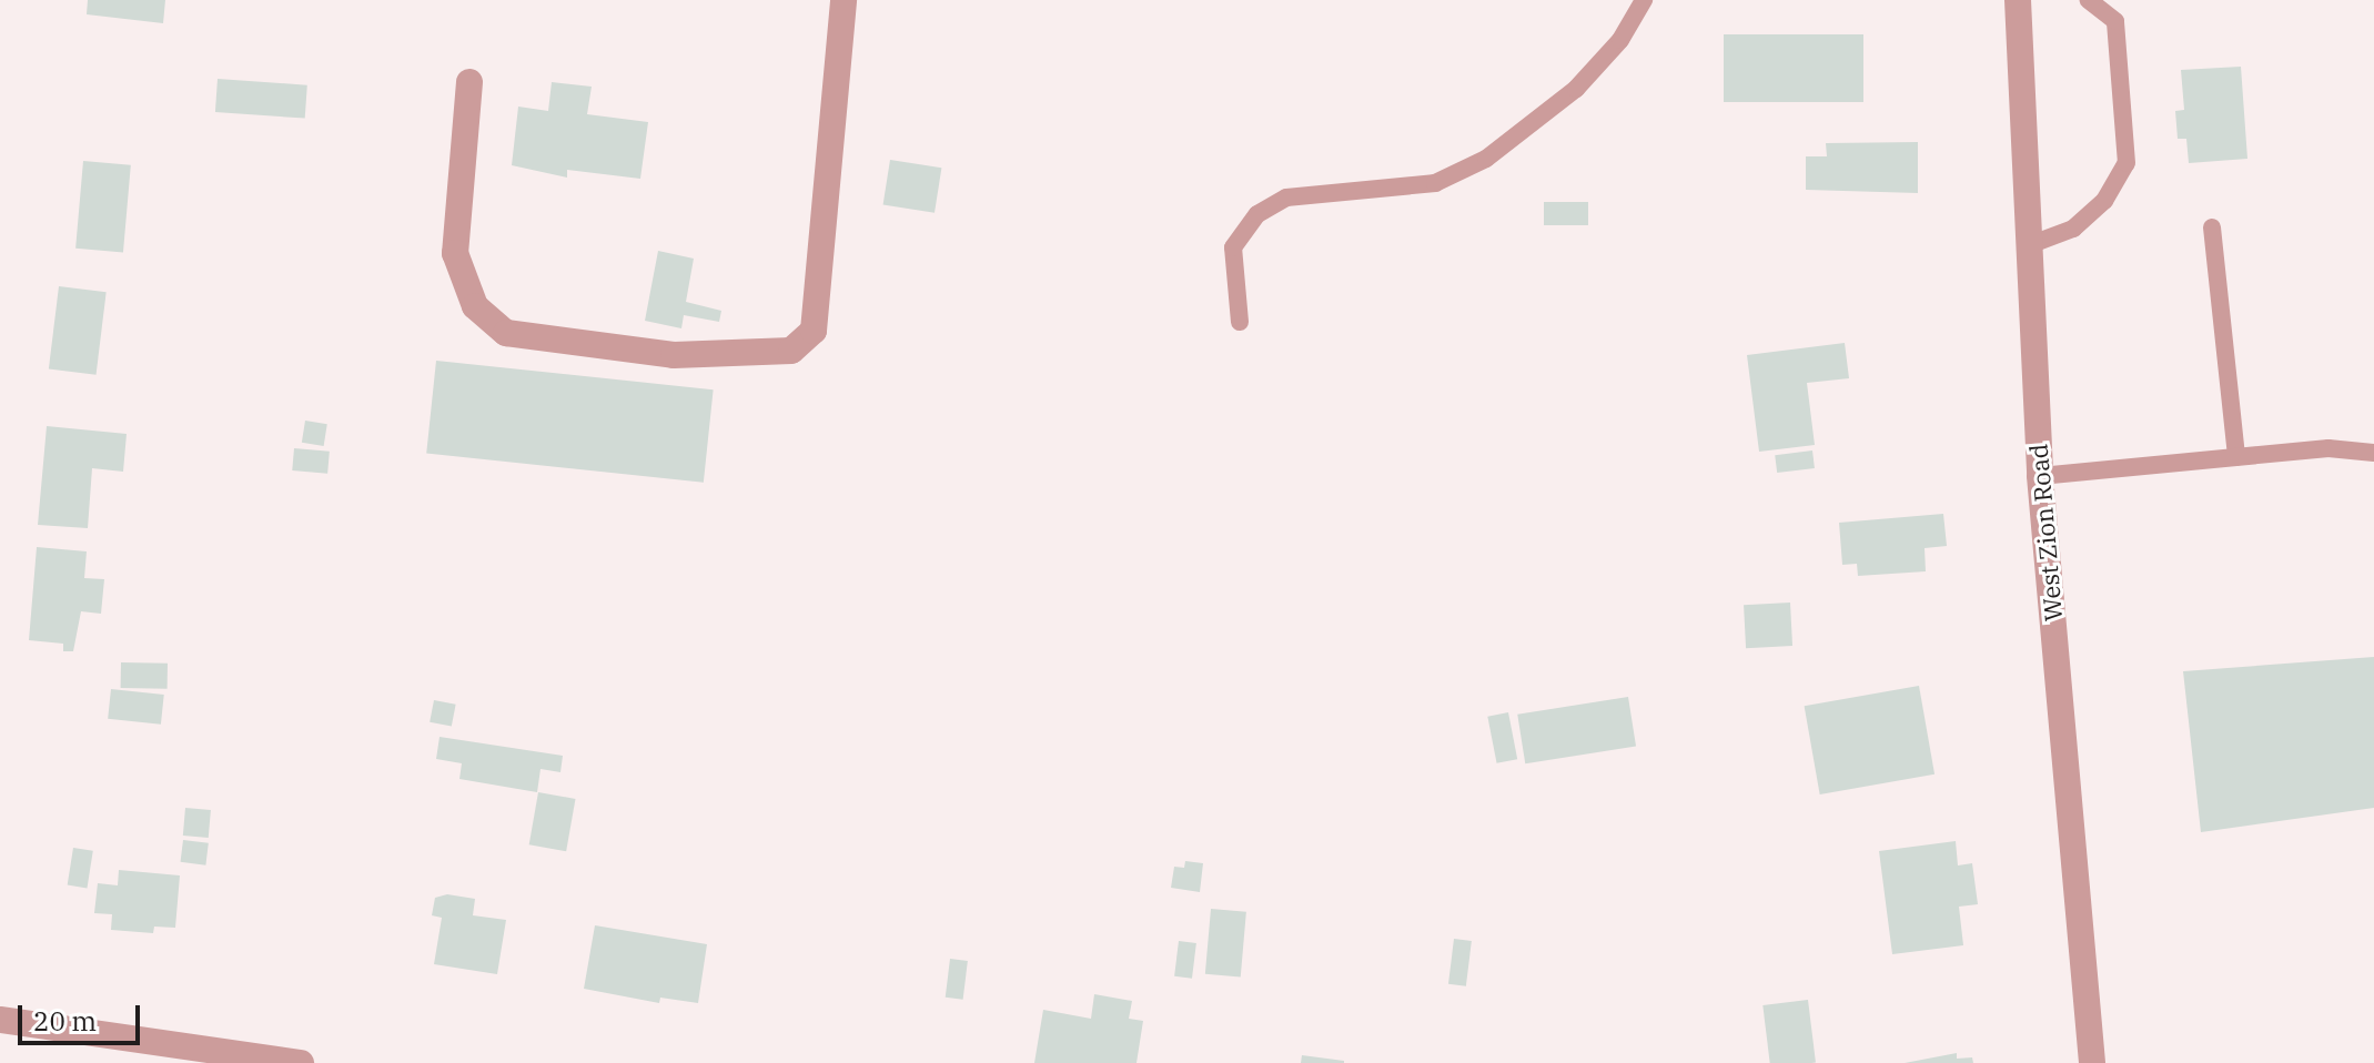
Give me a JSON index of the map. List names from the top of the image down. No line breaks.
{"streets":{"street":["West Zion Road"]},"scale_bar":"20 m"}
